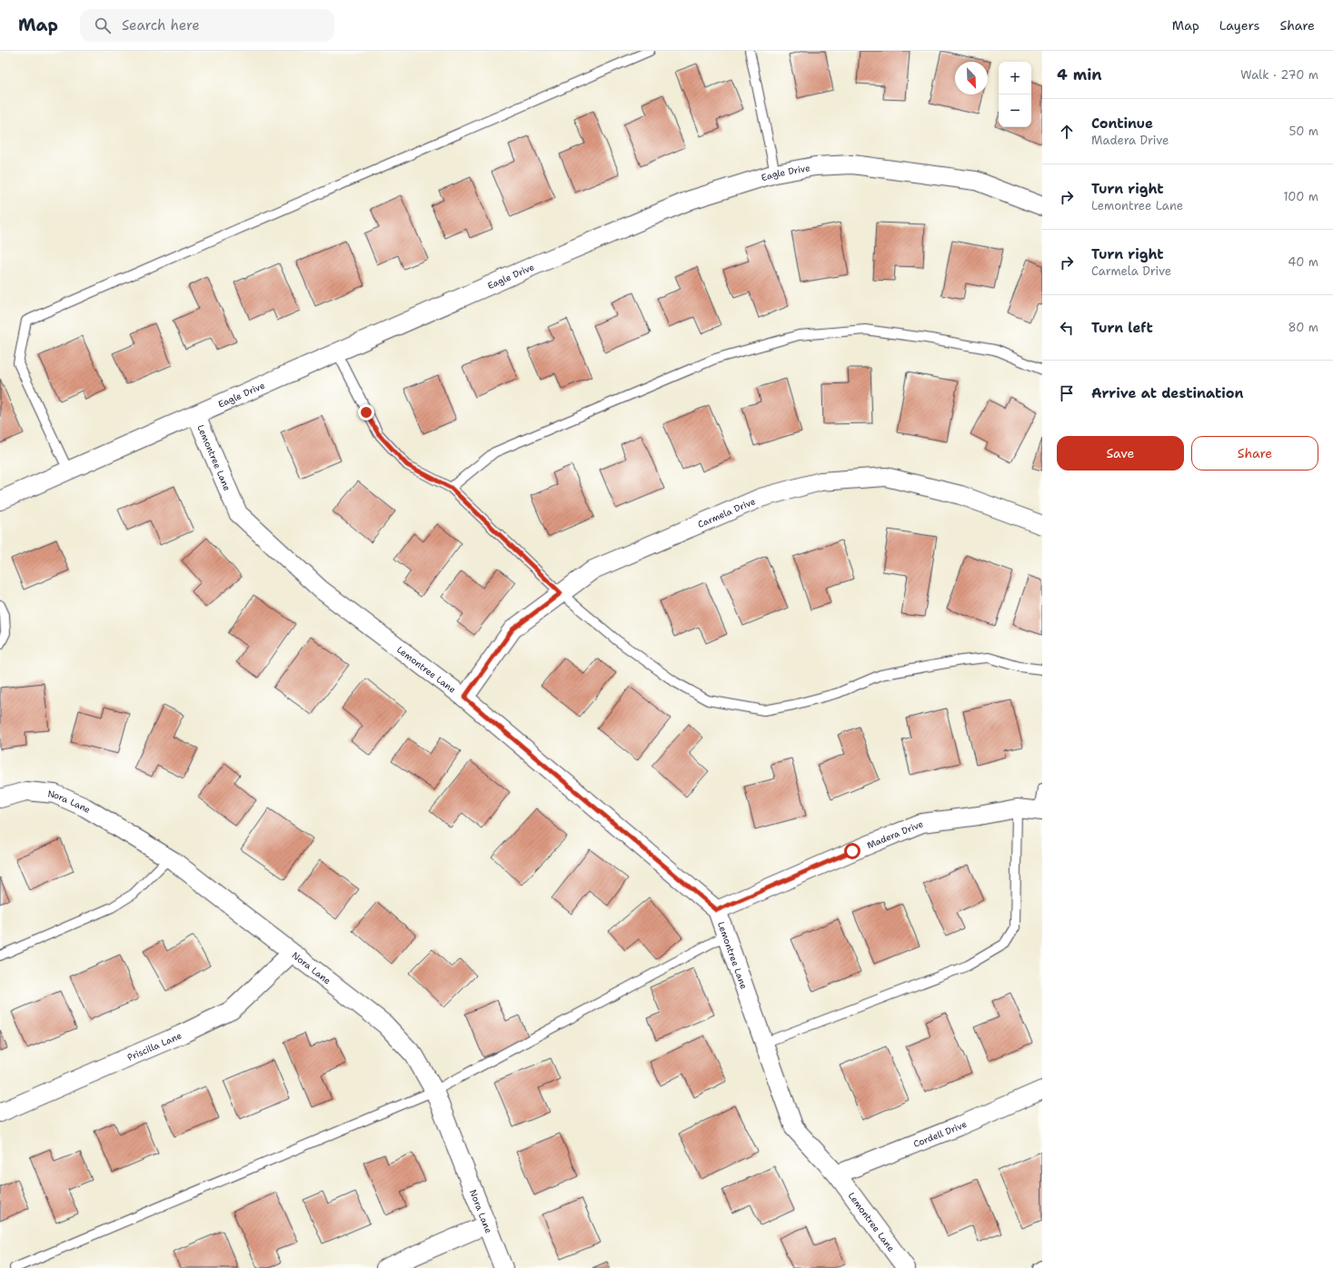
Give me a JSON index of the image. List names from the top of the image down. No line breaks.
{"streets":{"street":["Eagle Drive","Lemontree Lane","Carmela Drive","Nora Lane","Madera Drive","Priscilla Lane","Cordell Drive"]},"crossings":[["Eagle Drive","Lemontree Lane"],["Lemontree Lane","Carmela Drive"],["Lemontree Lane","Madera Drive"],["Lemontree Lane","Cordell Drive"],["Nora Lane","Priscilla Lane"]],"north":"bottom right","page":{"header":"Map","search":"Search here","nav":["Map","Layers","Share"],"heading":["4 min","Walk · 270 m"],"map_buttons":["+","−"],"list":[["Continue","Madera Drive","50 m"],["Turn right","Lemontree Lane","100 m"],["Turn right","Carmela Drive","40 m"],["Turn left","80 m"],"Arrive at destination"],"buttons":["Save","Share"]}}
